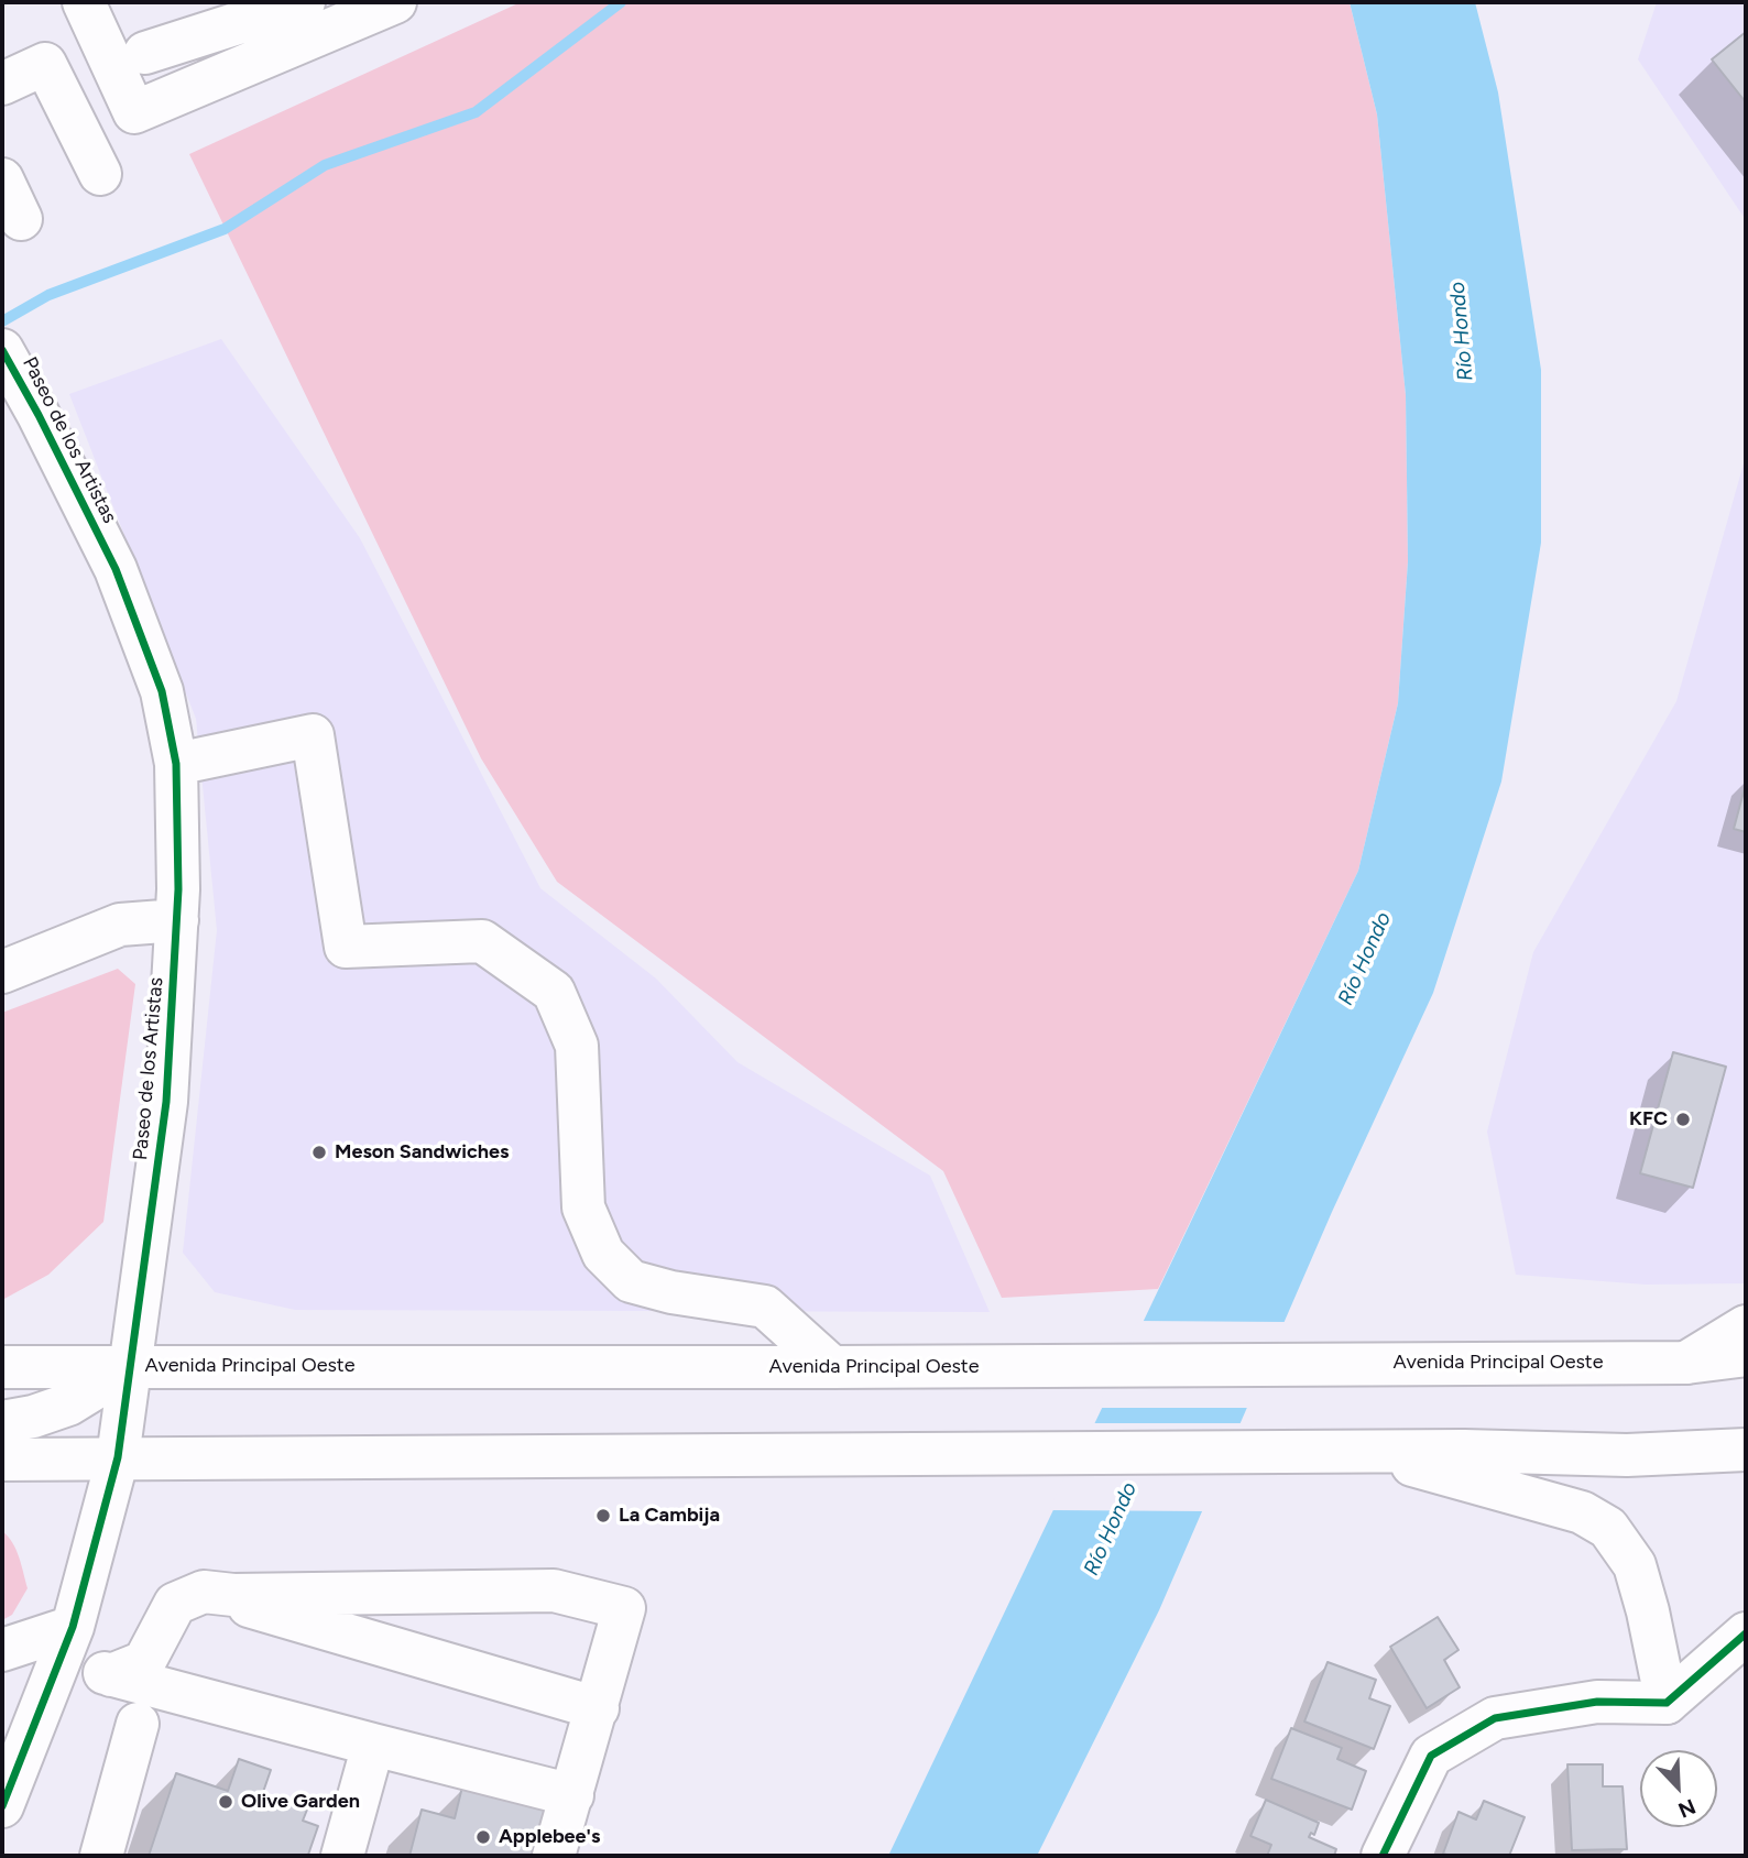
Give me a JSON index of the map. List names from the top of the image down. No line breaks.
{"streets":{"main road":["Paseo de los Artistas","Avenida Principal Oeste"]},"crossings":[["Paseo de los Artistas","Avenida Principal Oeste"]],"water":["Río Hondo"],"places":["KFC","Meson Sandwiches","La Cambija","Olive Garden","Applebee's"],"north":"bottom right"}
